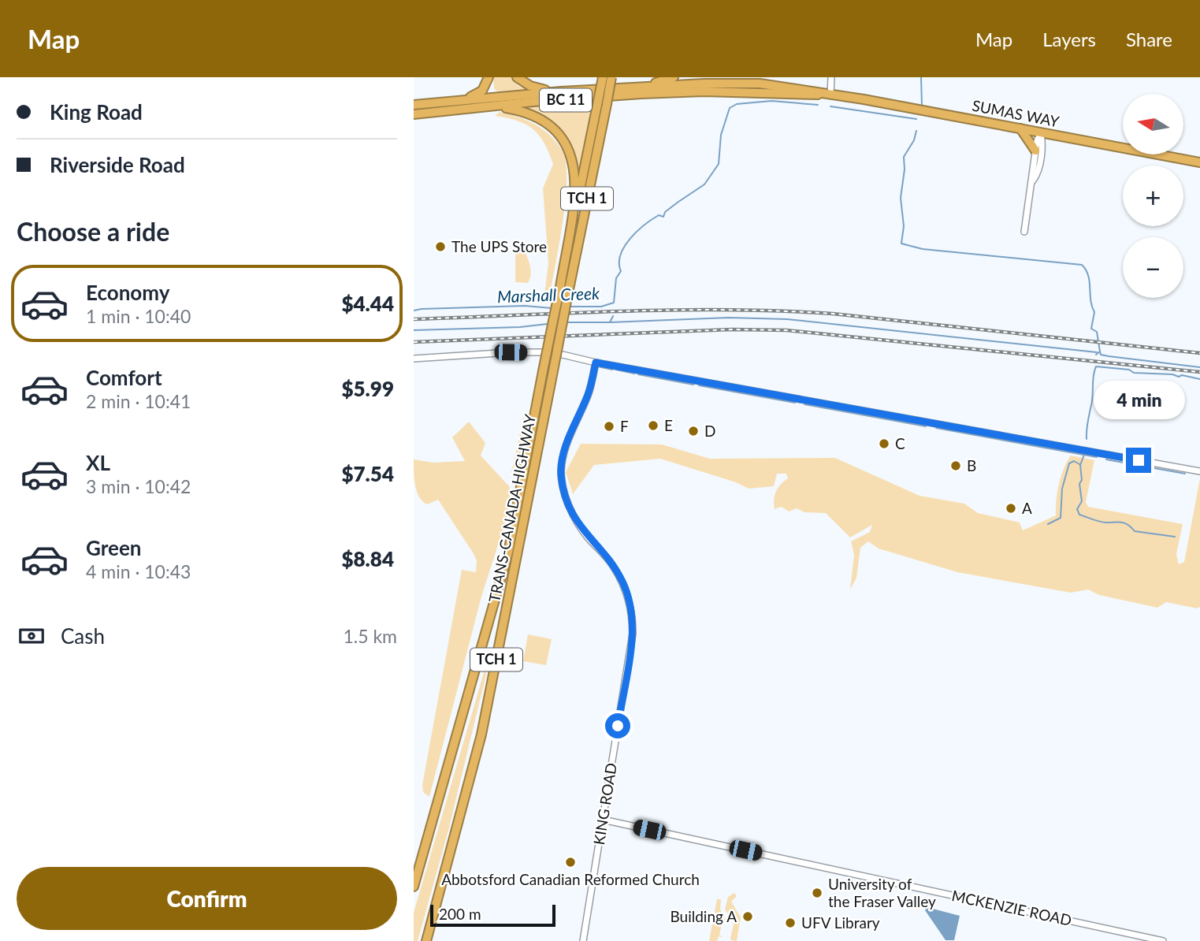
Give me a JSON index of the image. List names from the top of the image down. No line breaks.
{"streets":{"highway":["BC 11","SUMAS WAY","TCH 1","TRANS-CANADA HIGHWAY"],"street":["KING ROAD","MCKENZIE ROAD"]},"crossings":[["KING ROAD","MCKENZIE ROAD"]],"water":["Marshall Creek"],"places":["The UPS Store","E","F","D","C","B","A","Abbotsford Canadian Reformed Church","University of the Fraser Valley","Building A","UFV Library"],"scale_bar":"200 m","north":"left","page":{"header":"Map","nav":["Map","Layers","Share"],"banner":["King Road","Riverside Road"],"map_buttons":["+","−"],"heading":"Choose a ride","list":[{"name":"Economy","note":"1 min · 10:40","value":"$4.44"},{"name":"Comfort","note":"2 min · 10:41","value":"$5.99"},{"name":"XL","note":"3 min · 10:42","value":"$7.54"},{"name":"Green","note":"4 min · 10:43","value":"$8.84"}],"bubble":"4 min","pay":["Cash","1.5 km"],"buttons":"Confirm","scale":"200 m"}}
